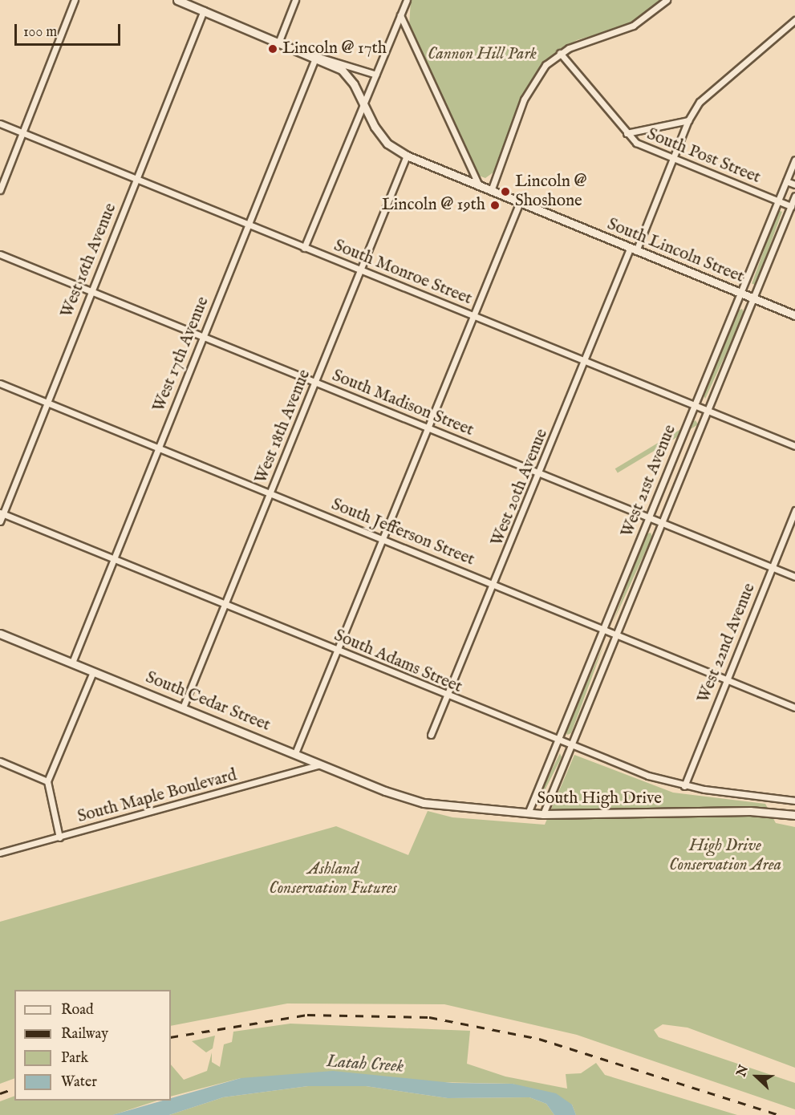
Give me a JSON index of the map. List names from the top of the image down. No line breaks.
{"streets":{"main road":["South Lincoln Street","South Cedar Street","South High Drive"],"street":["South Post Street","West 16th Avenue","South Monroe Street","West 17th Avenue","South Madison Street","West 18th Avenue","West 21st Avenue","West 20th Avenue","South Jefferson Street","West 22nd Avenue","South Adams Street","South Maple Boulevard"]},"crossings":[["South Post Street","West 21st Avenue"],["South Post Street","West 20th Avenue"],["South Lincoln Street","West 16th Avenue"],["South Lincoln Street","West 17th Avenue"],["South Lincoln Street","West 18th Avenue"],["South Lincoln Street","West 21st Avenue"],["South Lincoln Street","West 20th Avenue"],["West 16th Avenue","South Monroe Street"],["West 16th Avenue","South Madison Street"],["West 16th Avenue","South Jefferson Street"],["West 16th Avenue","South Adams Street"],["South Monroe Street","West 17th Avenue"],["South Monroe Street","West 18th Avenue"],["South Monroe Street","West 21st Avenue"],["South Monroe Street","West 20th Avenue"],["West 17th Avenue","South Madison Street"],["West 17th Avenue","South Jefferson Street"],["West 17th Avenue","South Adams Street"],["West 17th Avenue","South Cedar Street"],["South Madison Street","West 18th Avenue"],["South Madison Street","West 21st Avenue"],["South Madison Street","West 20th Avenue"],["South Madison Street","West 22nd Avenue"],["West 18th Avenue","South Jefferson Street"],["West 18th Avenue","South Adams Street"],["West 18th Avenue","South Cedar Street"],["West 21st Avenue","South Jefferson Street"],["West 21st Avenue","South Adams Street"],["West 21st Avenue","South High Drive"],["West 20th Avenue","South Jefferson Street"],["West 20th Avenue","South Adams Street"],["South Jefferson Street","West 22nd Avenue"],["West 22nd Avenue","South Adams Street"],["South Cedar Street","South Maple Boulevard"],["South Cedar Street","South High Drive"]],"water":["Latah Creek"],"parks":["Cannon Hill Park","High Drive Conservation Area","Ashland Conservation Futures"],"places":["Lincoln @ 17th","Lincoln @ Shoshone","Lincoln @ 19th"],"legend":["Road","Railway","Park","Water"],"scale_bar":"100 m","north":"left"}
